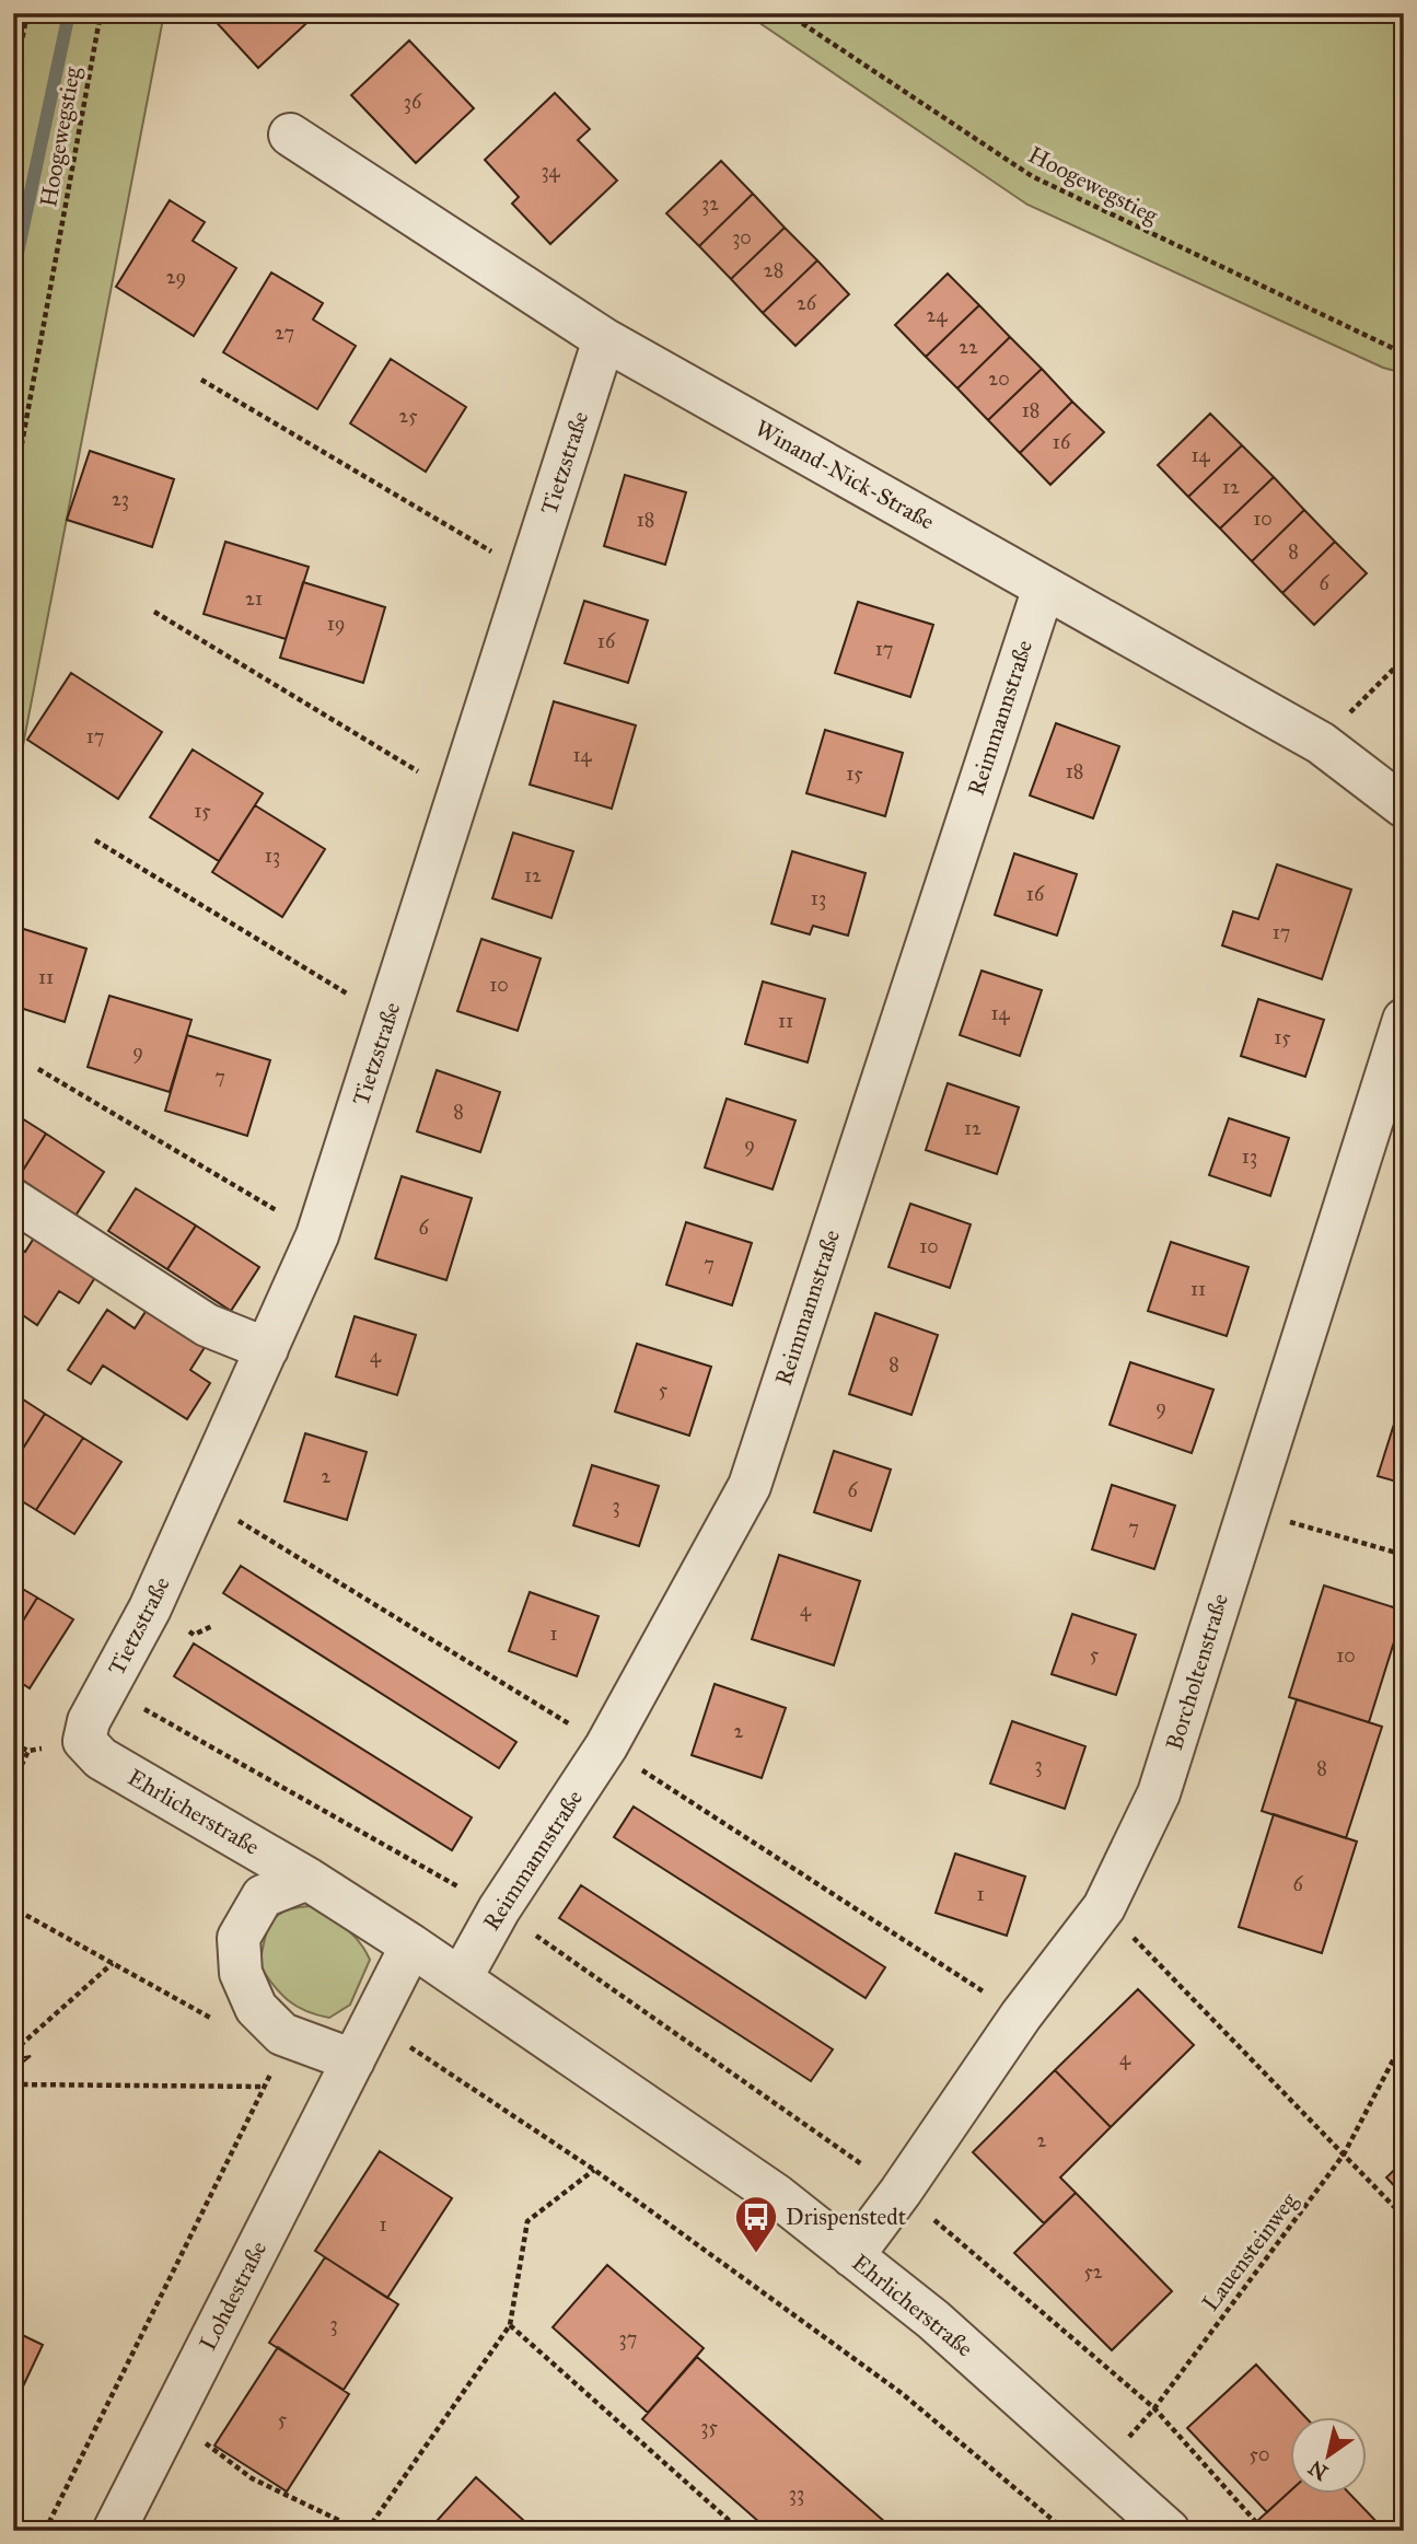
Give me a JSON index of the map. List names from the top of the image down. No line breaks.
{"streets":{"street":["Tietzstraße","Winand-Nick-Straße","Reimmannstraße","Borcholtenstraße","Ehrlicherstraße","Lohdestraße"],"path":["Hoogewegstieg","Lauensteinweg"]},"crossings":[["Tietzstraße","Winand-Nick-Straße"],["Tietzstraße","Ehrlicherstraße"],["Winand-Nick-Straße","Reimmannstraße"],["Reimmannstraße","Ehrlicherstraße"],["Borcholtenstraße","Ehrlicherstraße"],["Ehrlicherstraße","Lauensteinweg"],["Ehrlicherstraße","Lohdestraße"]],"places":{"bus stop":["Drispenstedt"]},"house_numbers":["36","34","32","30","28","29","26","24","27","22","20","18","25","16","14","12","23","10","18","8","6","21","19","16","17","17","14","18","15","15","13","12","16","13","17","11","10","14","11","15","9","7","8","12","9","13","6","10","7","11","4","8","5","9","2","6","3","7","4","1","5","10","2","3","8","6","1","4","2","1","52","3","37","5","35","50","33"],"north":"bottom left"}
